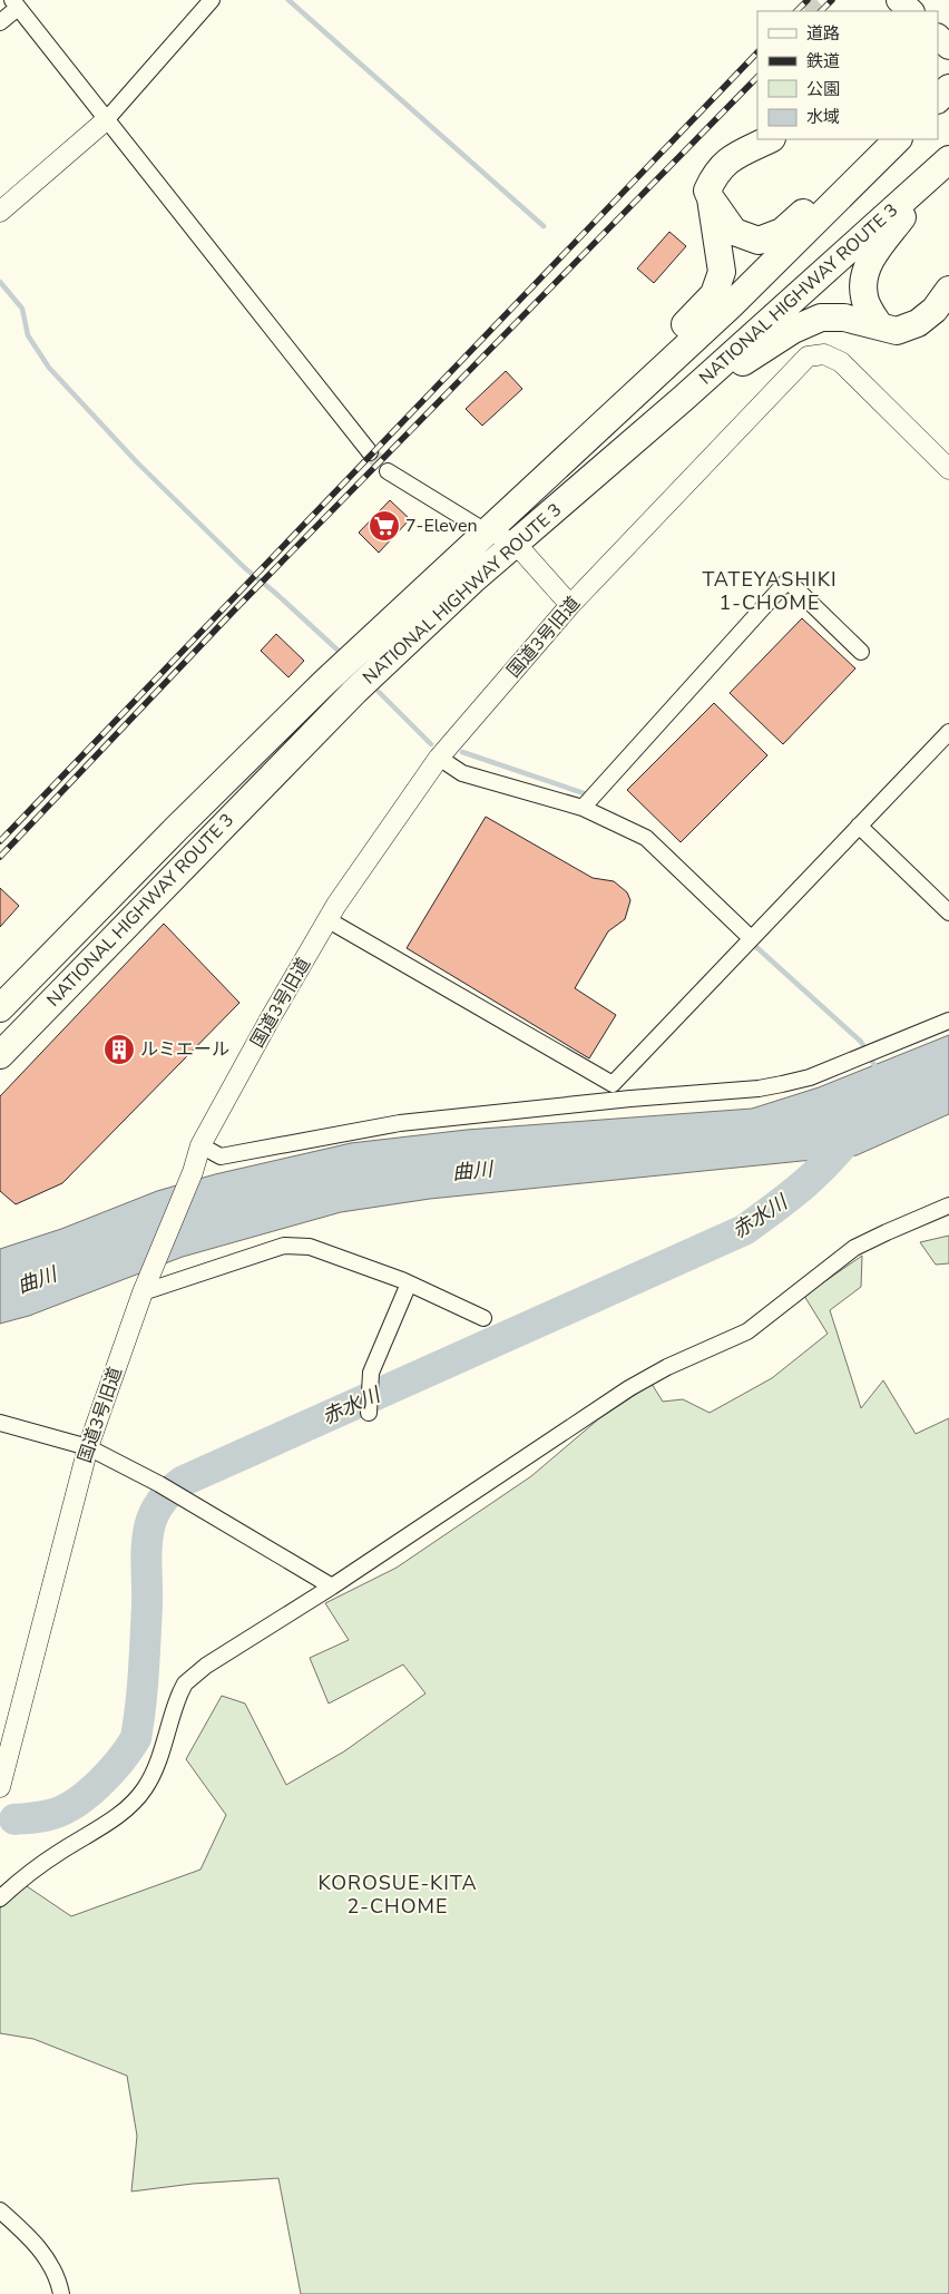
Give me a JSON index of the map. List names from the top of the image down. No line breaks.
{"streets":{"highway":["NATIONAL HIGHWAY ROUTE 3"],"street":["国道3号旧道"]},"districts":["TATEYASHIKI 1-CHOME","KOROSUE-KITA 2-CHOME"],"water":["曲川","赤水川"],"places":{"supermarket":["7-Eleven"],"building":["ルミエール"]},"legend":["道路","鉄道","公園","水域"]}
